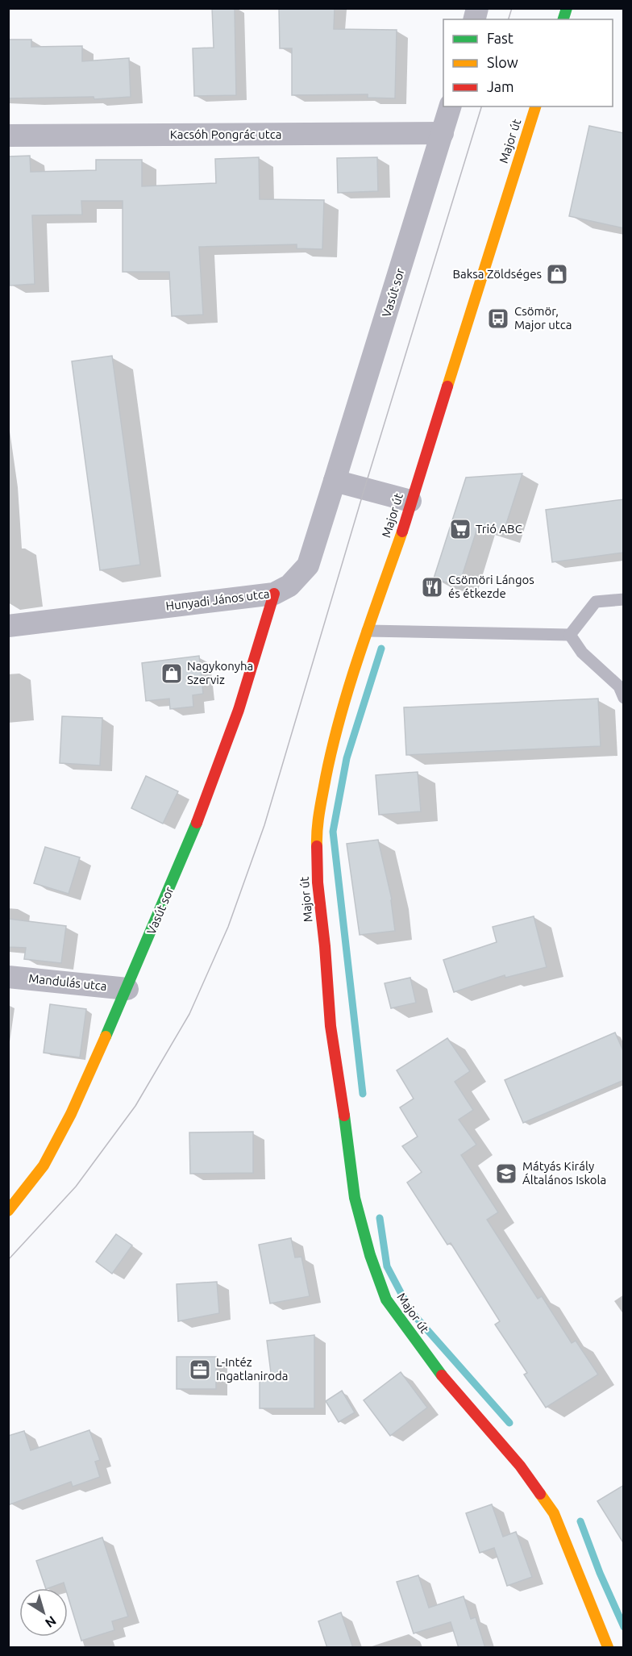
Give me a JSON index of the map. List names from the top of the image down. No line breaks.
{"streets":{"street":["Kacsóh Pongrác utca","Major út","Vasút sor","Hunyadi János utca","Mandulás utca"]},"crossings":[["Kacsóh Pongrác utca","Vasút sor"],["Vasút sor","Hunyadi János utca"],["Vasút sor","Mandulás utca"]],"places":{"shop":["Baksa Zöldséges","Nagykonyha Szerviz"],"bus stop":["Csömör, Major utca"],"supermarket":["Trió ABC"],"restaurant":["Csömöri Lángos és étkezde"],"school or university":["Mátyás Király Általános Iskola"],"office":["L-Intéz Ingatlaniroda"]},"legend":["Fast","Slow","Jam"],"north":"bottom right"}
